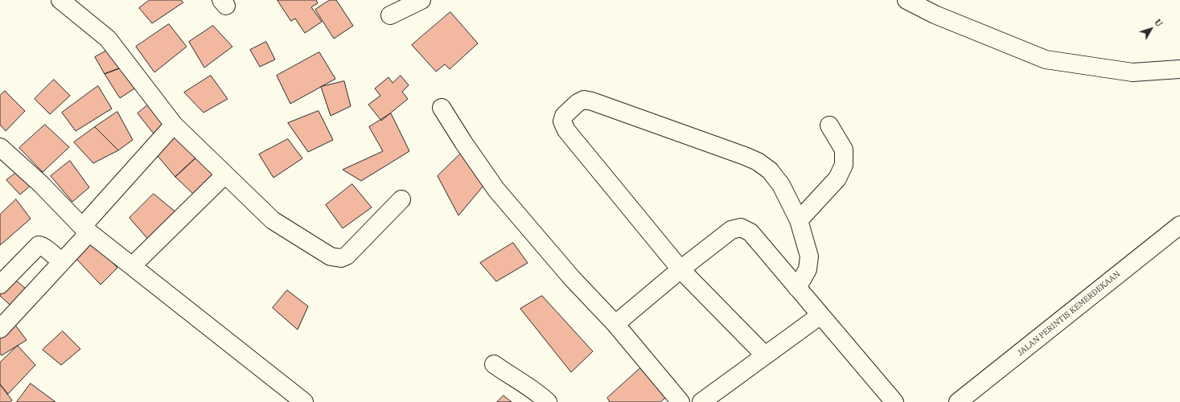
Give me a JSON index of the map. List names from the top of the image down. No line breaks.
{"streets":{"street":["JALAN PERINTIS KEMERDEKAAN"]},"north":"top right"}
